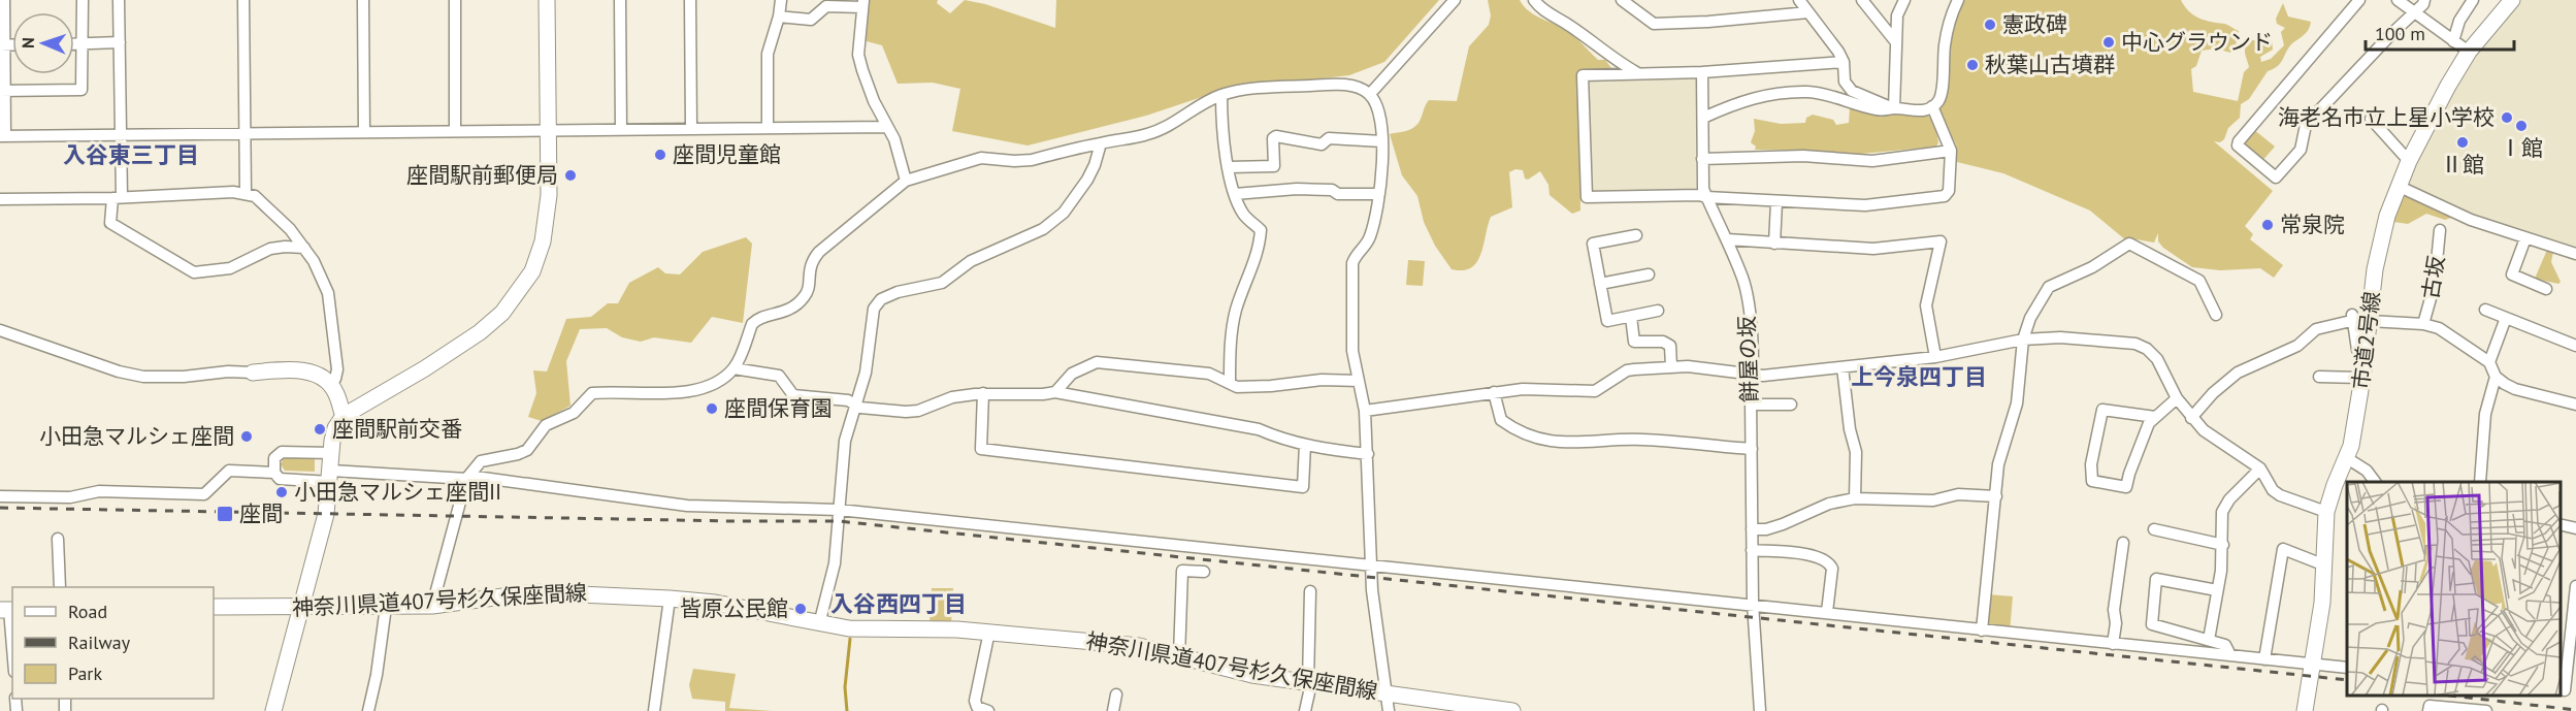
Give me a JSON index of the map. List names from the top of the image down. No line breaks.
{"streets":{"street":["古坂","市道2号線","餅屋の坂","神奈川県道407号杉久保座間線"]},"districts":["入谷東三丁目","上今泉四丁目","入谷西四丁目"],"places":{"other":["憲政碑","中心グラウンド","秋葉山古墳群","海老名市立上星小学校","Ⅰ館","Ⅱ館","座間児童館","座間駅前郵便局","常泉院","座間保育園","座間駅前交番","小田急マルシェ座間","小田急マルシェ座間II","皆原公民館"],"transit":["座間"]},"legend":["Road","Railway","Park"],"scale_bar":"100 m","north":"left"}
